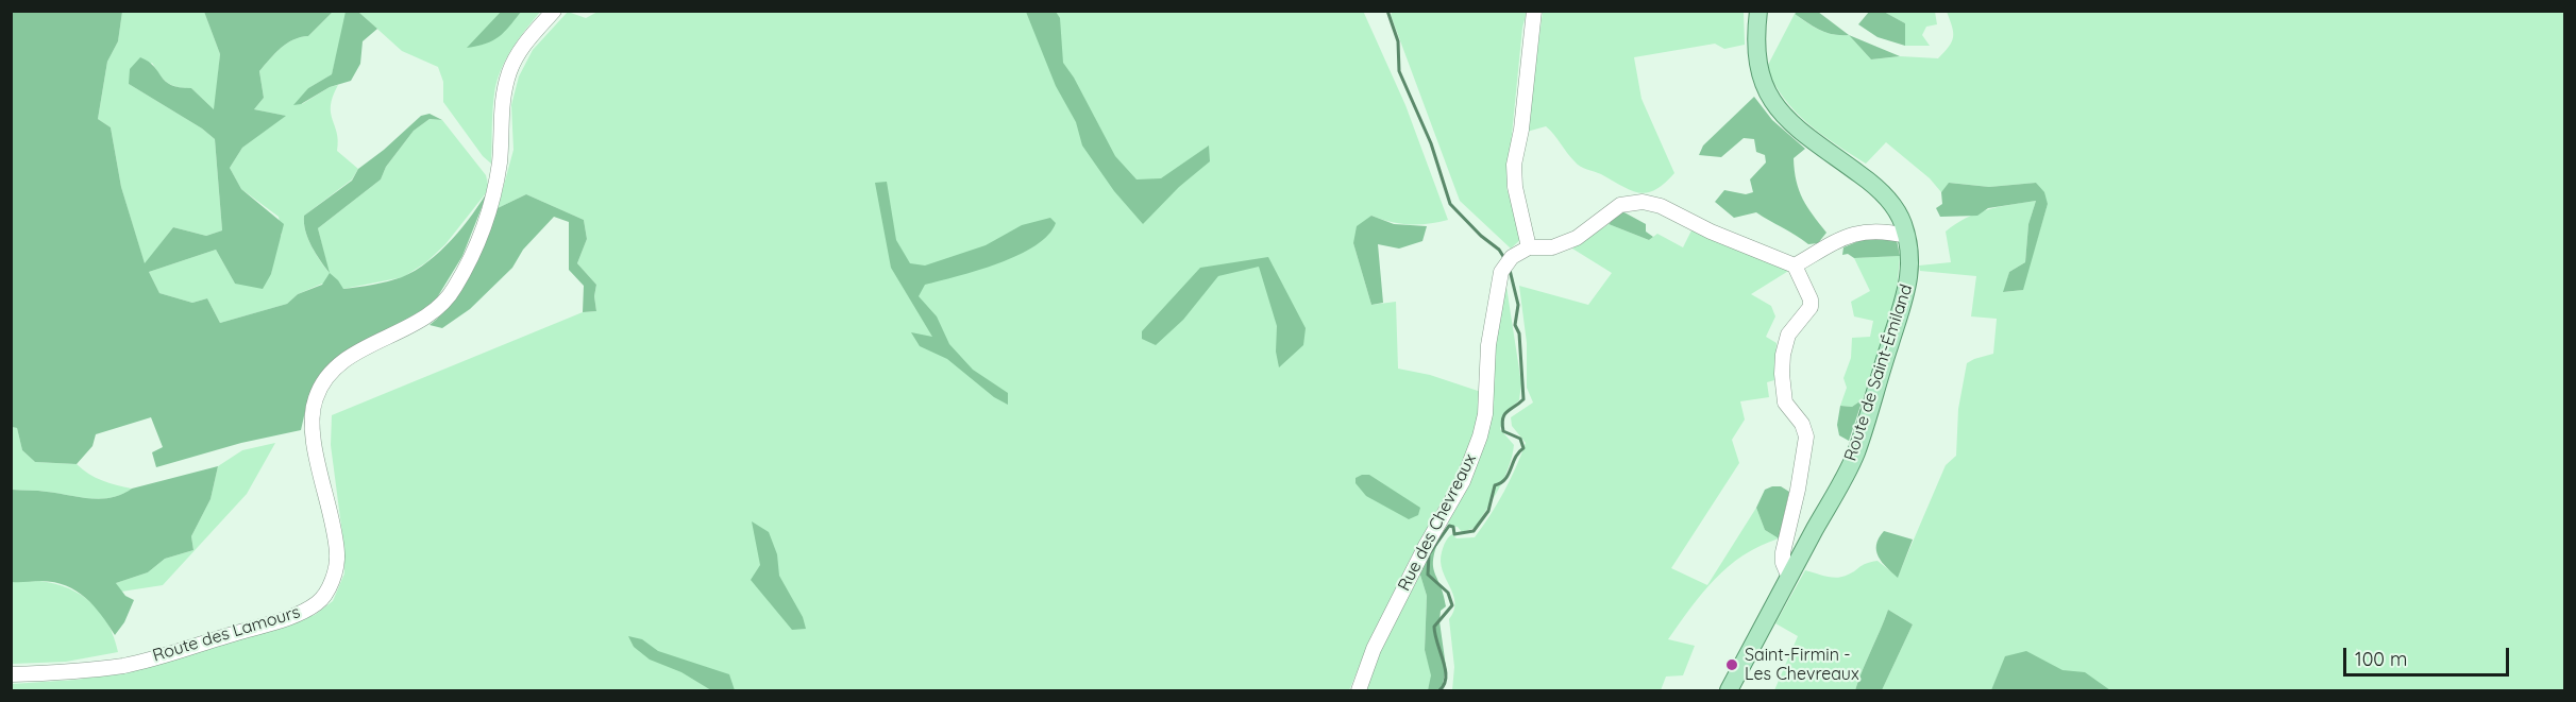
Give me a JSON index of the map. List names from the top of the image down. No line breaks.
{"streets":{"main road":["Route de Saint-Émiland"],"street":["Rue des Chevreaux","Route des Lamours"]},"places":["Saint-Firmin - Les Chevreaux"],"scale_bar":"100 m"}
